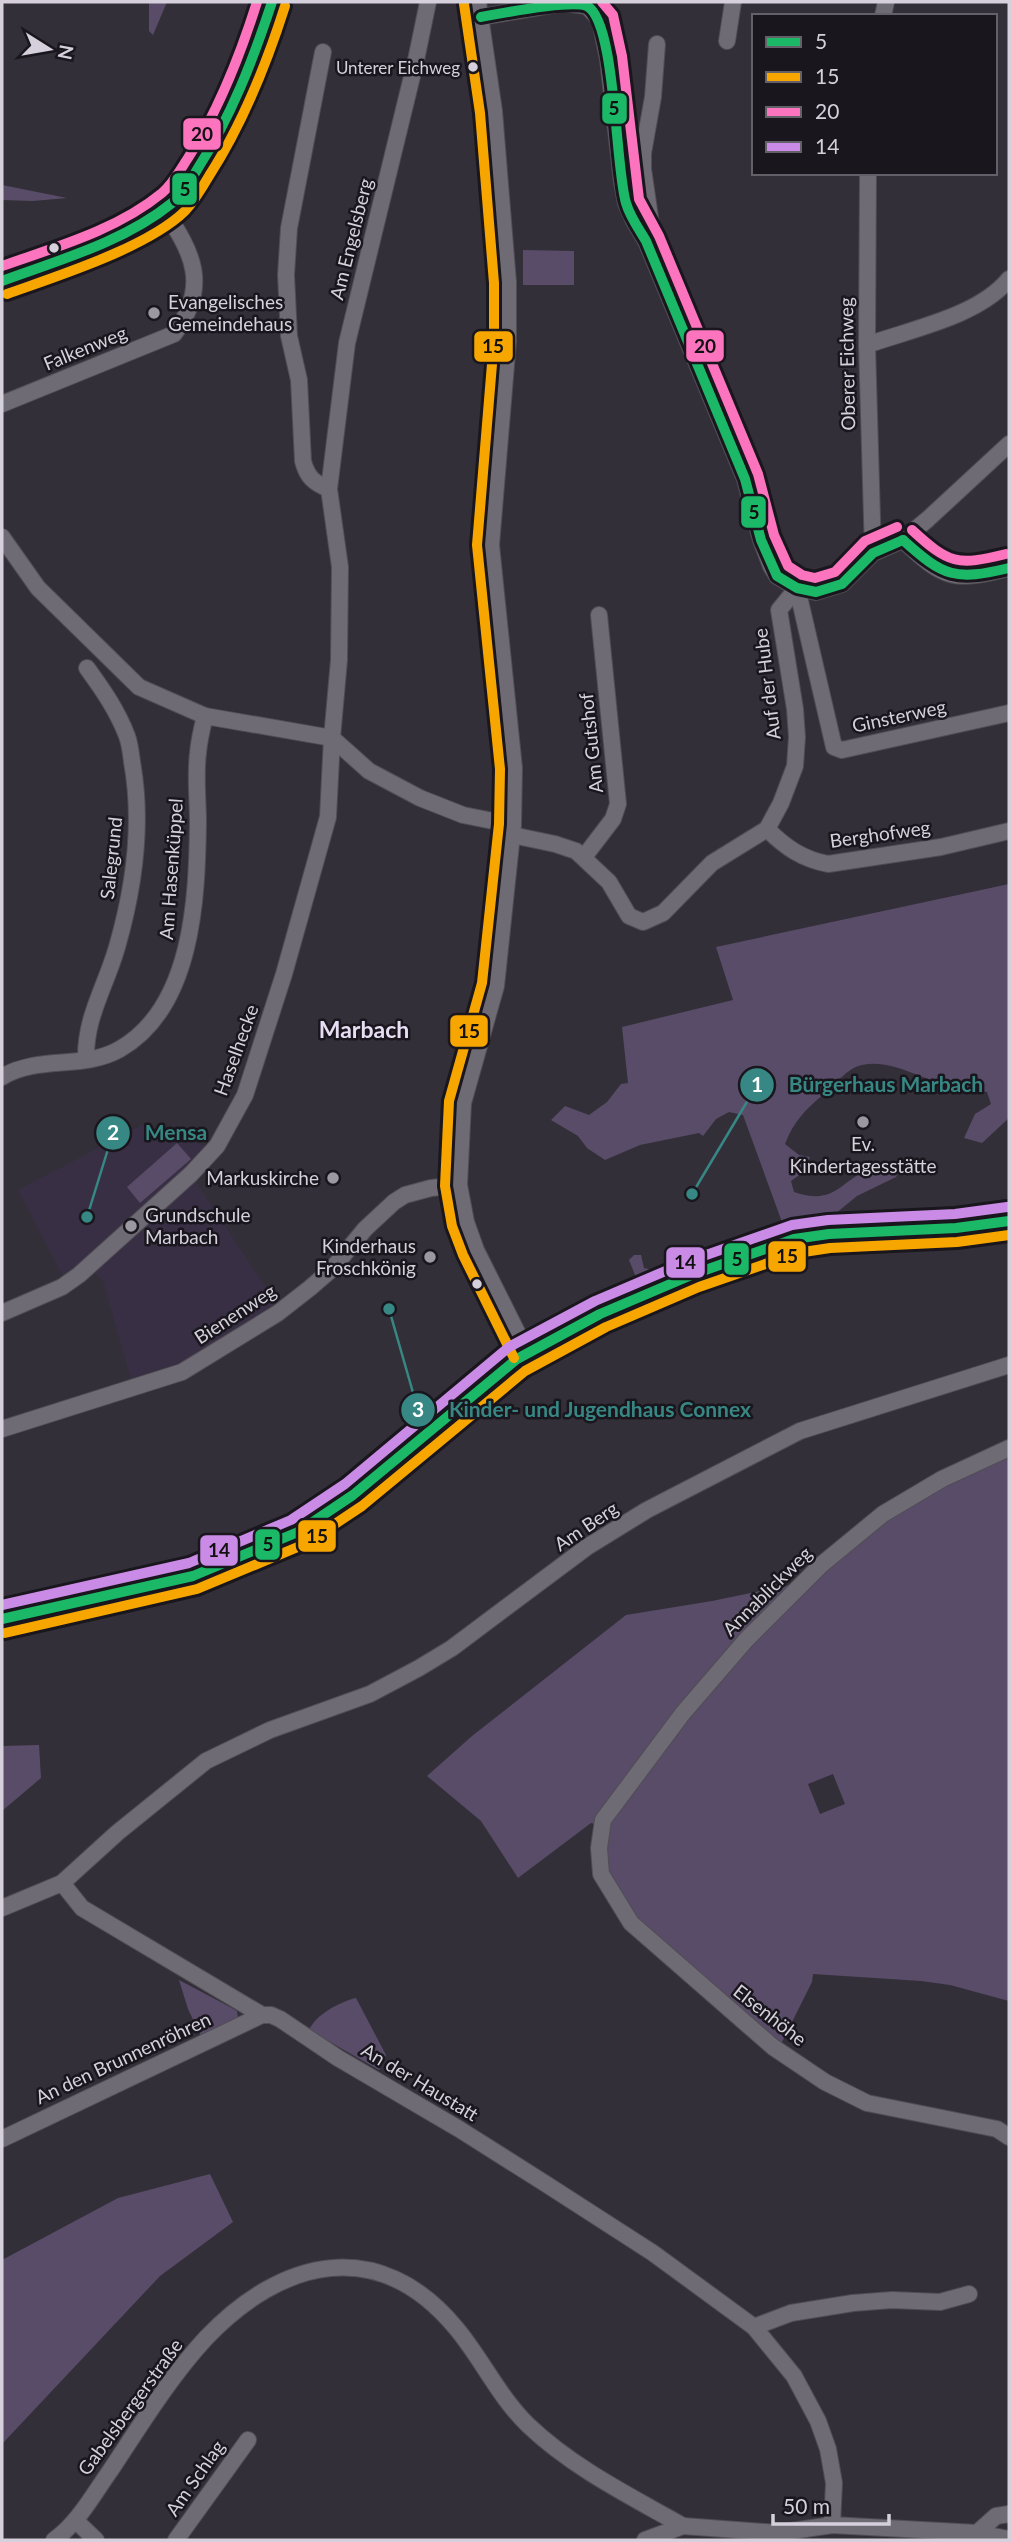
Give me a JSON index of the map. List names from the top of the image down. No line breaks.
{"streets":{"street":["Am Engelsberg","Falkenweg","Oberer Eichweg","Auf der Hube","Ginsterweg","Am Gutshof","Berghofweg","Salegrund","Am Hasenküppel","Haselhecke","Bienenweg","Am Berg","Annablickweg","Elsenhöhe","An den Brunnenröhren","An der Haustatt","Gabelsbergerstraße","Am Schlag"]},"crossings":[["Am Engelsberg","Haselhecke"],["Auf der Hube","Ginsterweg"],["Auf der Hube","Berghofweg"],["Salegrund","Am Hasenküppel"],["Am Berg","An der Haustatt"],["Annablickweg","Elsenhöhe"],["An den Brunnenröhren","An der Haustatt"]],"districts":["Marbach"],"places":["Unterer Eichweg","Evangelisches Gemeindehaus","Ev. Kindertagesstätte","Markuskirche","Bürgerhaus Marbach","Mensa","Grundschule Marbach","Kinderhaus Froschkönig","Kinder- und Jugendhaus Connex"],"lines":["transit line 5","transit line 20","transit line 15","transit line 14"],"legend":["5","15","20","14"],"scale_bar":"50 m","north":"right"}
